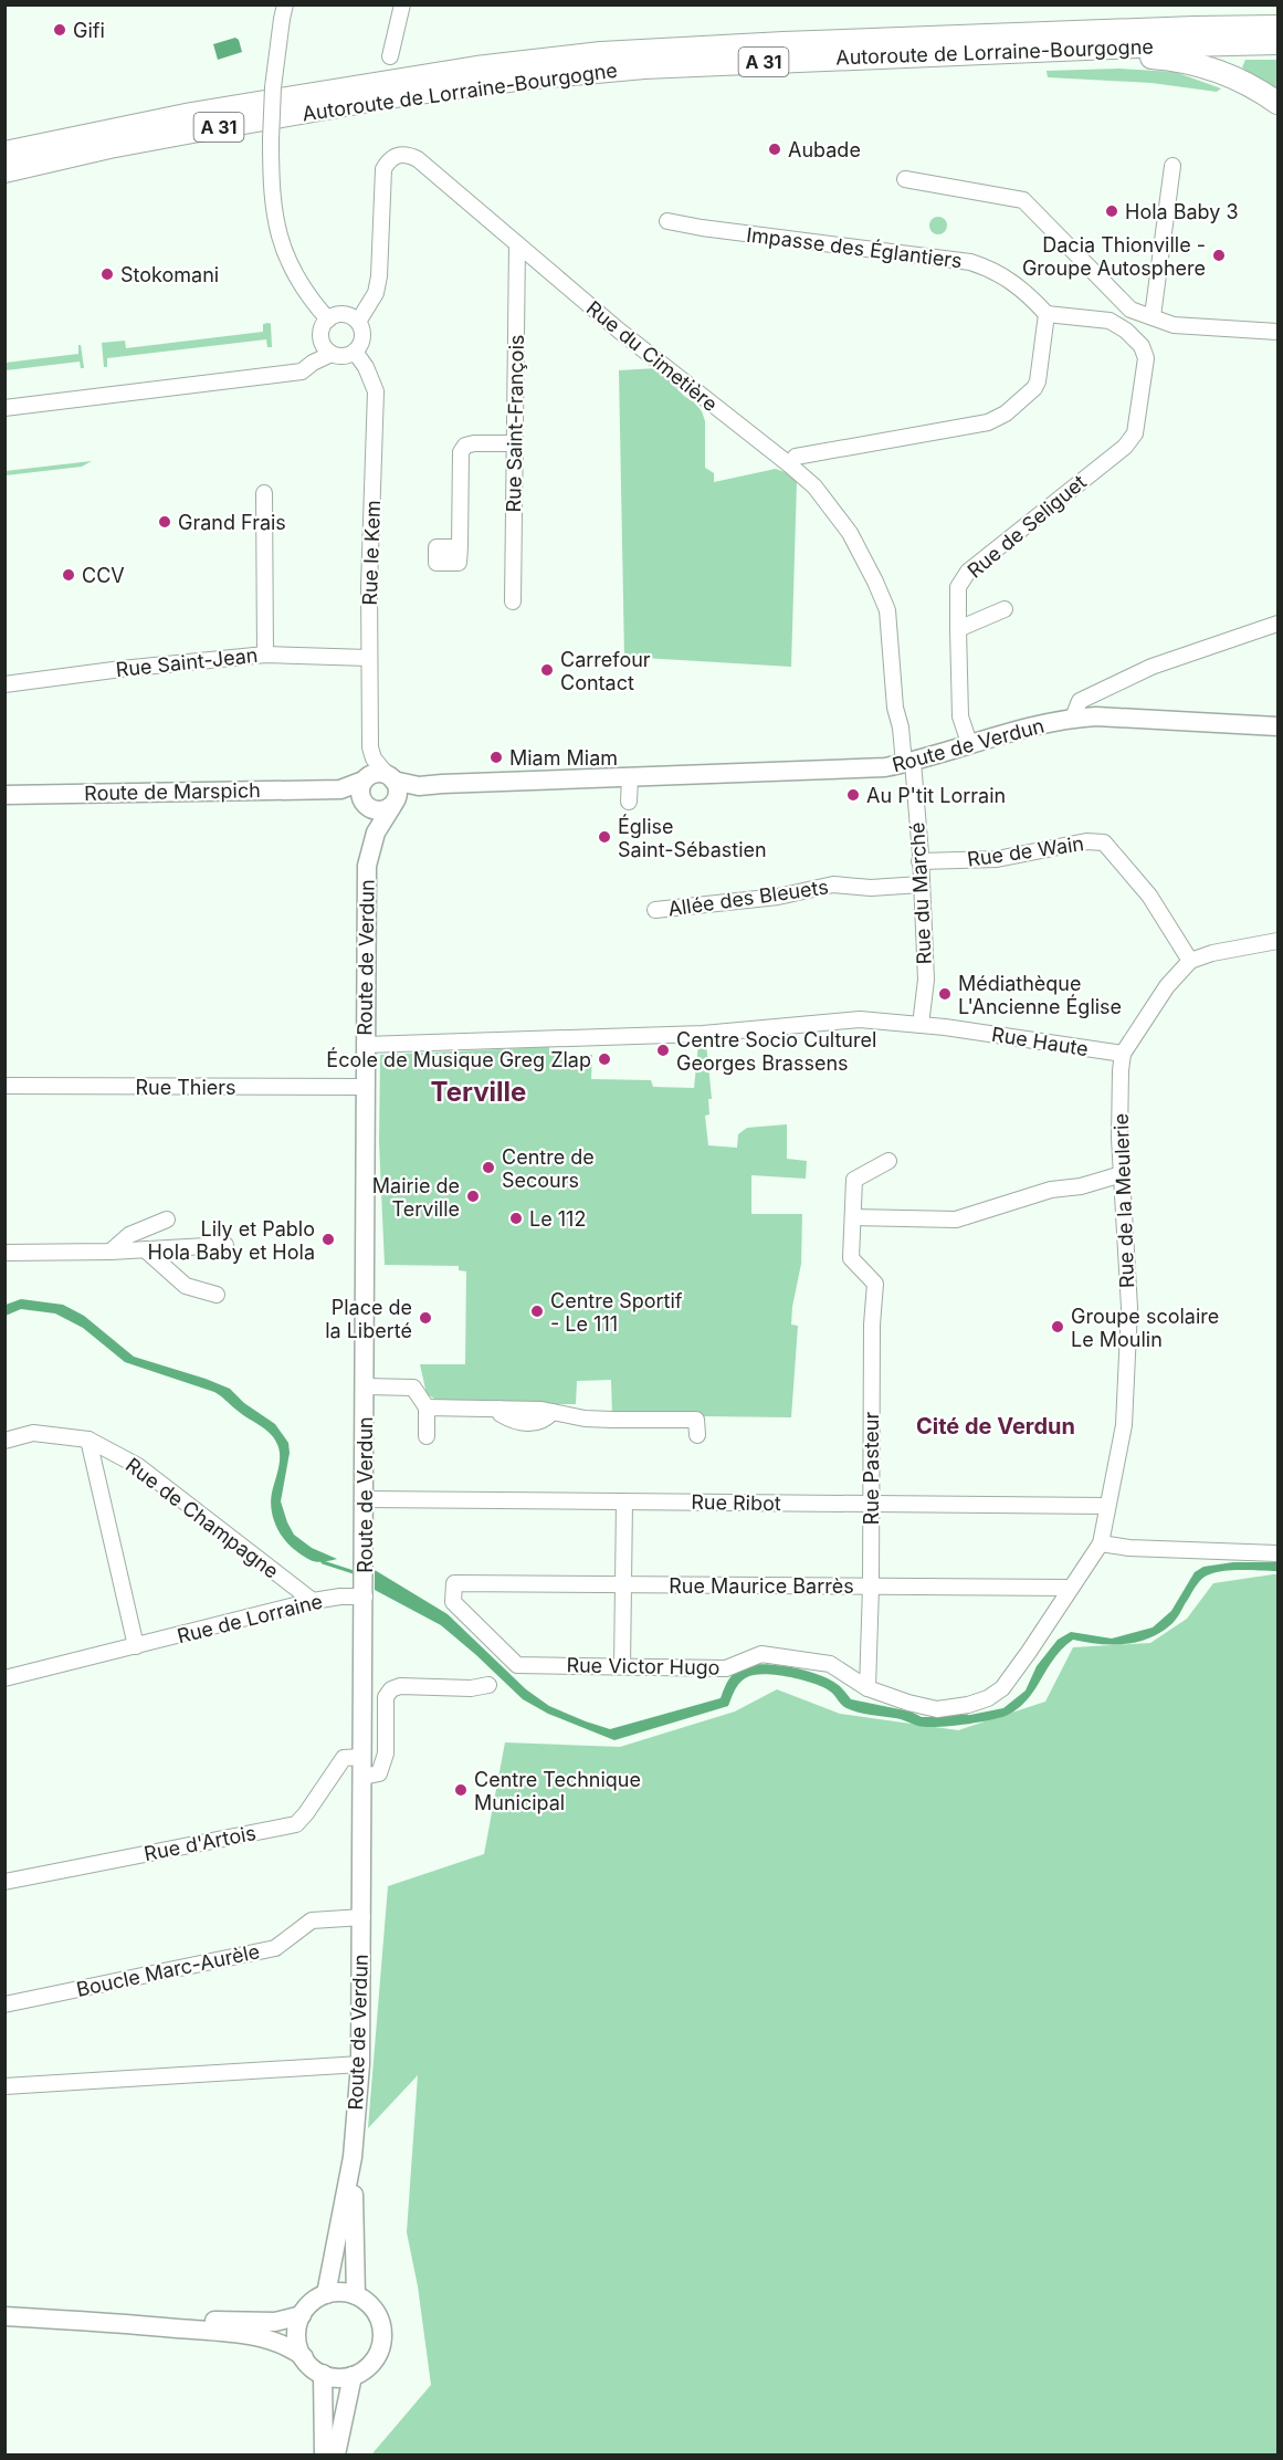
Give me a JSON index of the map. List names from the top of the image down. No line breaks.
{"streets":{"highway":["Autoroute de Lorraine-Bourgogne","A 31"],"main road":["Route de Verdun","Route de Marspich"],"street":["Impasse des Églantiers","Rue du Cimetière","Rue Saint-François","Rue de Seliguet","Rue le Kem","Rue Saint-Jean","Rue de Wain","Rue du Marché","Allée des Bleuets","Rue Haute","Rue Thiers","Rue de la Meulerie","Rue Pasteur","Rue Ribot","Rue de Champagne","Rue Maurice Barrès","Rue de Lorraine","Rue Victor Hugo","Rue d'Artois","Boucle Marc-Aurèle"]},"crossings":[["Impasse des Églantiers","Rue de Seliguet"],["Rue du Cimetière","Rue Saint-François"],["Rue du Cimetière","Rue le Kem"],["Rue du Cimetière","Route de Verdun"],["Rue du Cimetière","Rue du Marché"],["Rue de Seliguet","Route de Verdun"],["Rue le Kem","Rue Saint-Jean"],["Rue le Kem","Route de Verdun"],["Rue le Kem","Route de Marspich"],["Route de Verdun","Route de Marspich"],["Route de Verdun","Rue du Marché"],["Route de Verdun","Rue Haute"],["Route de Verdun","Rue Thiers"],["Route de Verdun","Rue Ribot"],["Route de Verdun","Rue de Lorraine"],["Route de Verdun","Rue d'Artois"],["Route de Verdun","Boucle Marc-Aurèle"],["Rue de Wain","Rue du Marché"],["Rue du Marché","Allée des Bleuets"],["Rue du Marché","Rue Haute"],["Rue Haute","Rue de la Meulerie"],["Rue de la Meulerie","Rue Ribot"],["Rue de la Meulerie","Rue Victor Hugo"],["Rue Pasteur","Rue Ribot"],["Rue Pasteur","Rue Maurice Barrès"],["Rue Pasteur","Rue Victor Hugo"],["Rue de Champagne","Rue de Lorraine"],["Rue Maurice Barrès","Rue Victor Hugo"]],"districts":["Terville","Cité de Verdun"],"places":["Gifi","Aubade","Hola Baby 3","Dacia Thionville - Groupe Autosphere","Stokomani","Grand Frais","CCV","Carrefour Contact","Miam Miam","Au P'tit Lorrain","Église Saint-Sébastien","Médiathèque L'Ancienne Église","Centre Socio Culturel Georges Brassens","École de Musique Greg Zlap","Centre de Secours","Mairie de Terville","Le 112","Lily et Pablo Hola Baby et Hola","Centre Sportif - Le 111","Place de la Liberté","Groupe scolaire Le Moulin","Centre Technique Municipal"]}
